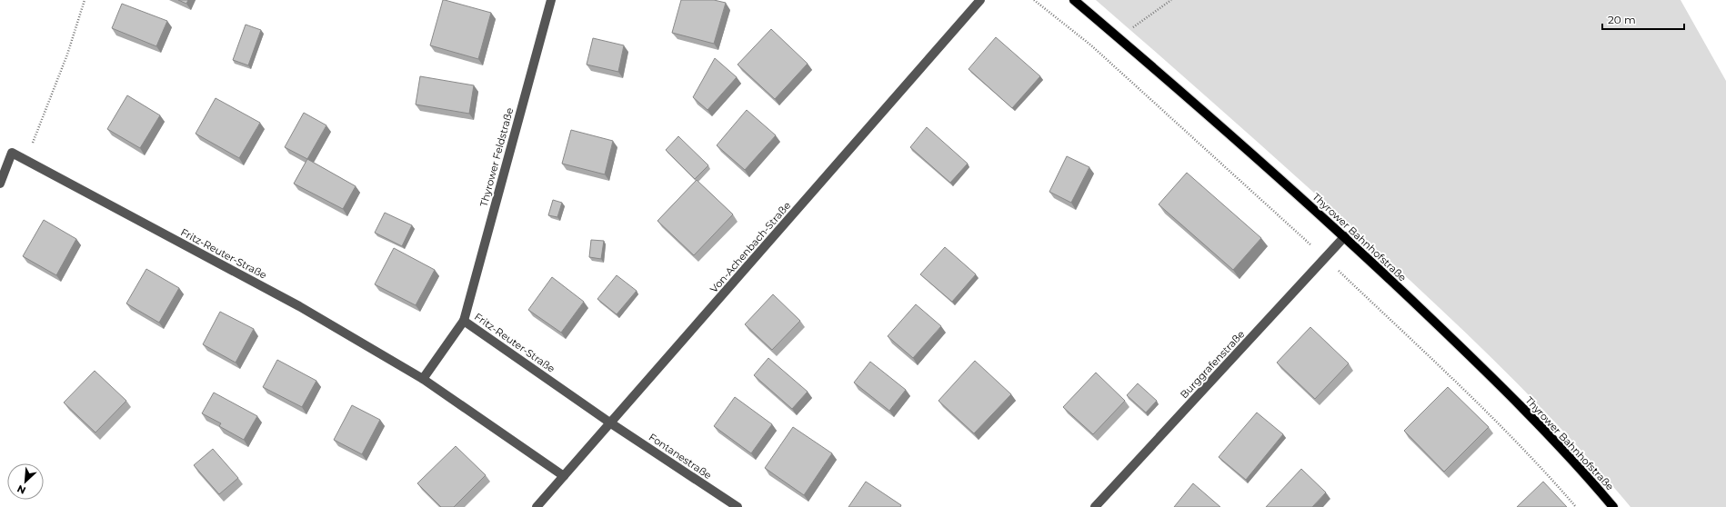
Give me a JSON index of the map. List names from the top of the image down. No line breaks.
{"streets":{"main road":["Thyrower Bahnhofstraße"],"street":["Thyrower Feldstraße","Von-Achenbach-Straße","Fritz-Reuter-Straße","Burggrafenstraße","Fontanestraße"]},"crossings":[["Thyrower Feldstraße","Fritz-Reuter-Straße"],["Thyrower Bahnhofstraße","Burggrafenstraße"],["Von-Achenbach-Straße","Fritz-Reuter-Straße"],["Von-Achenbach-Straße","Fontanestraße"],["Fritz-Reuter-Straße","Fontanestraße"]],"scale_bar":"20 m","north":"bottom left"}
